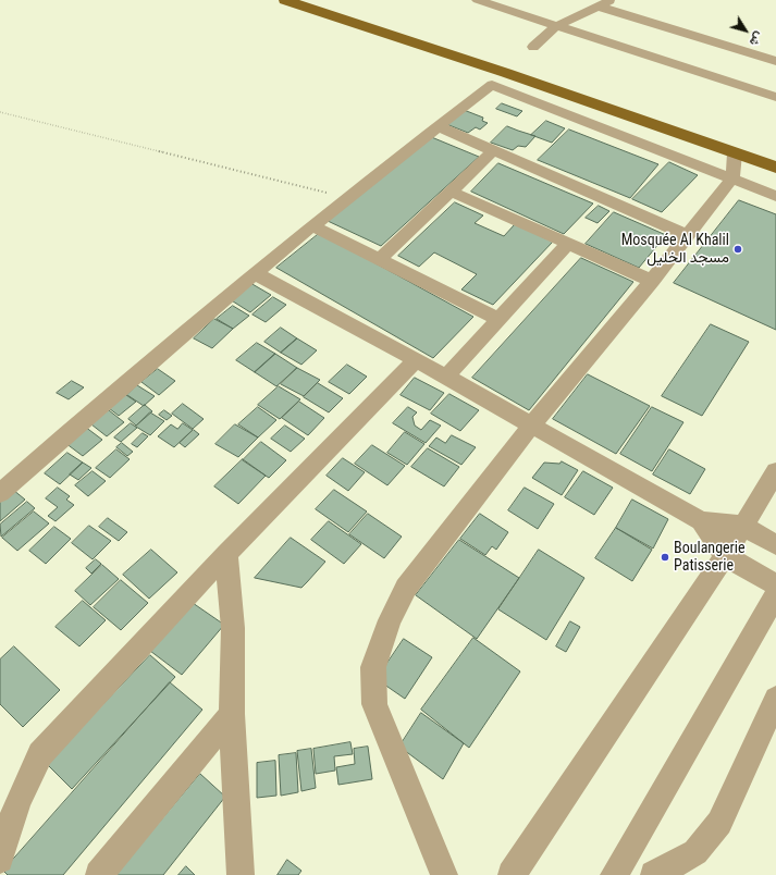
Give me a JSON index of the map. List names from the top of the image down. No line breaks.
{"places":["Mosquée Al Khalil مسجد الخليل","Boulangerie Patisserie"],"north":"bottom right"}
